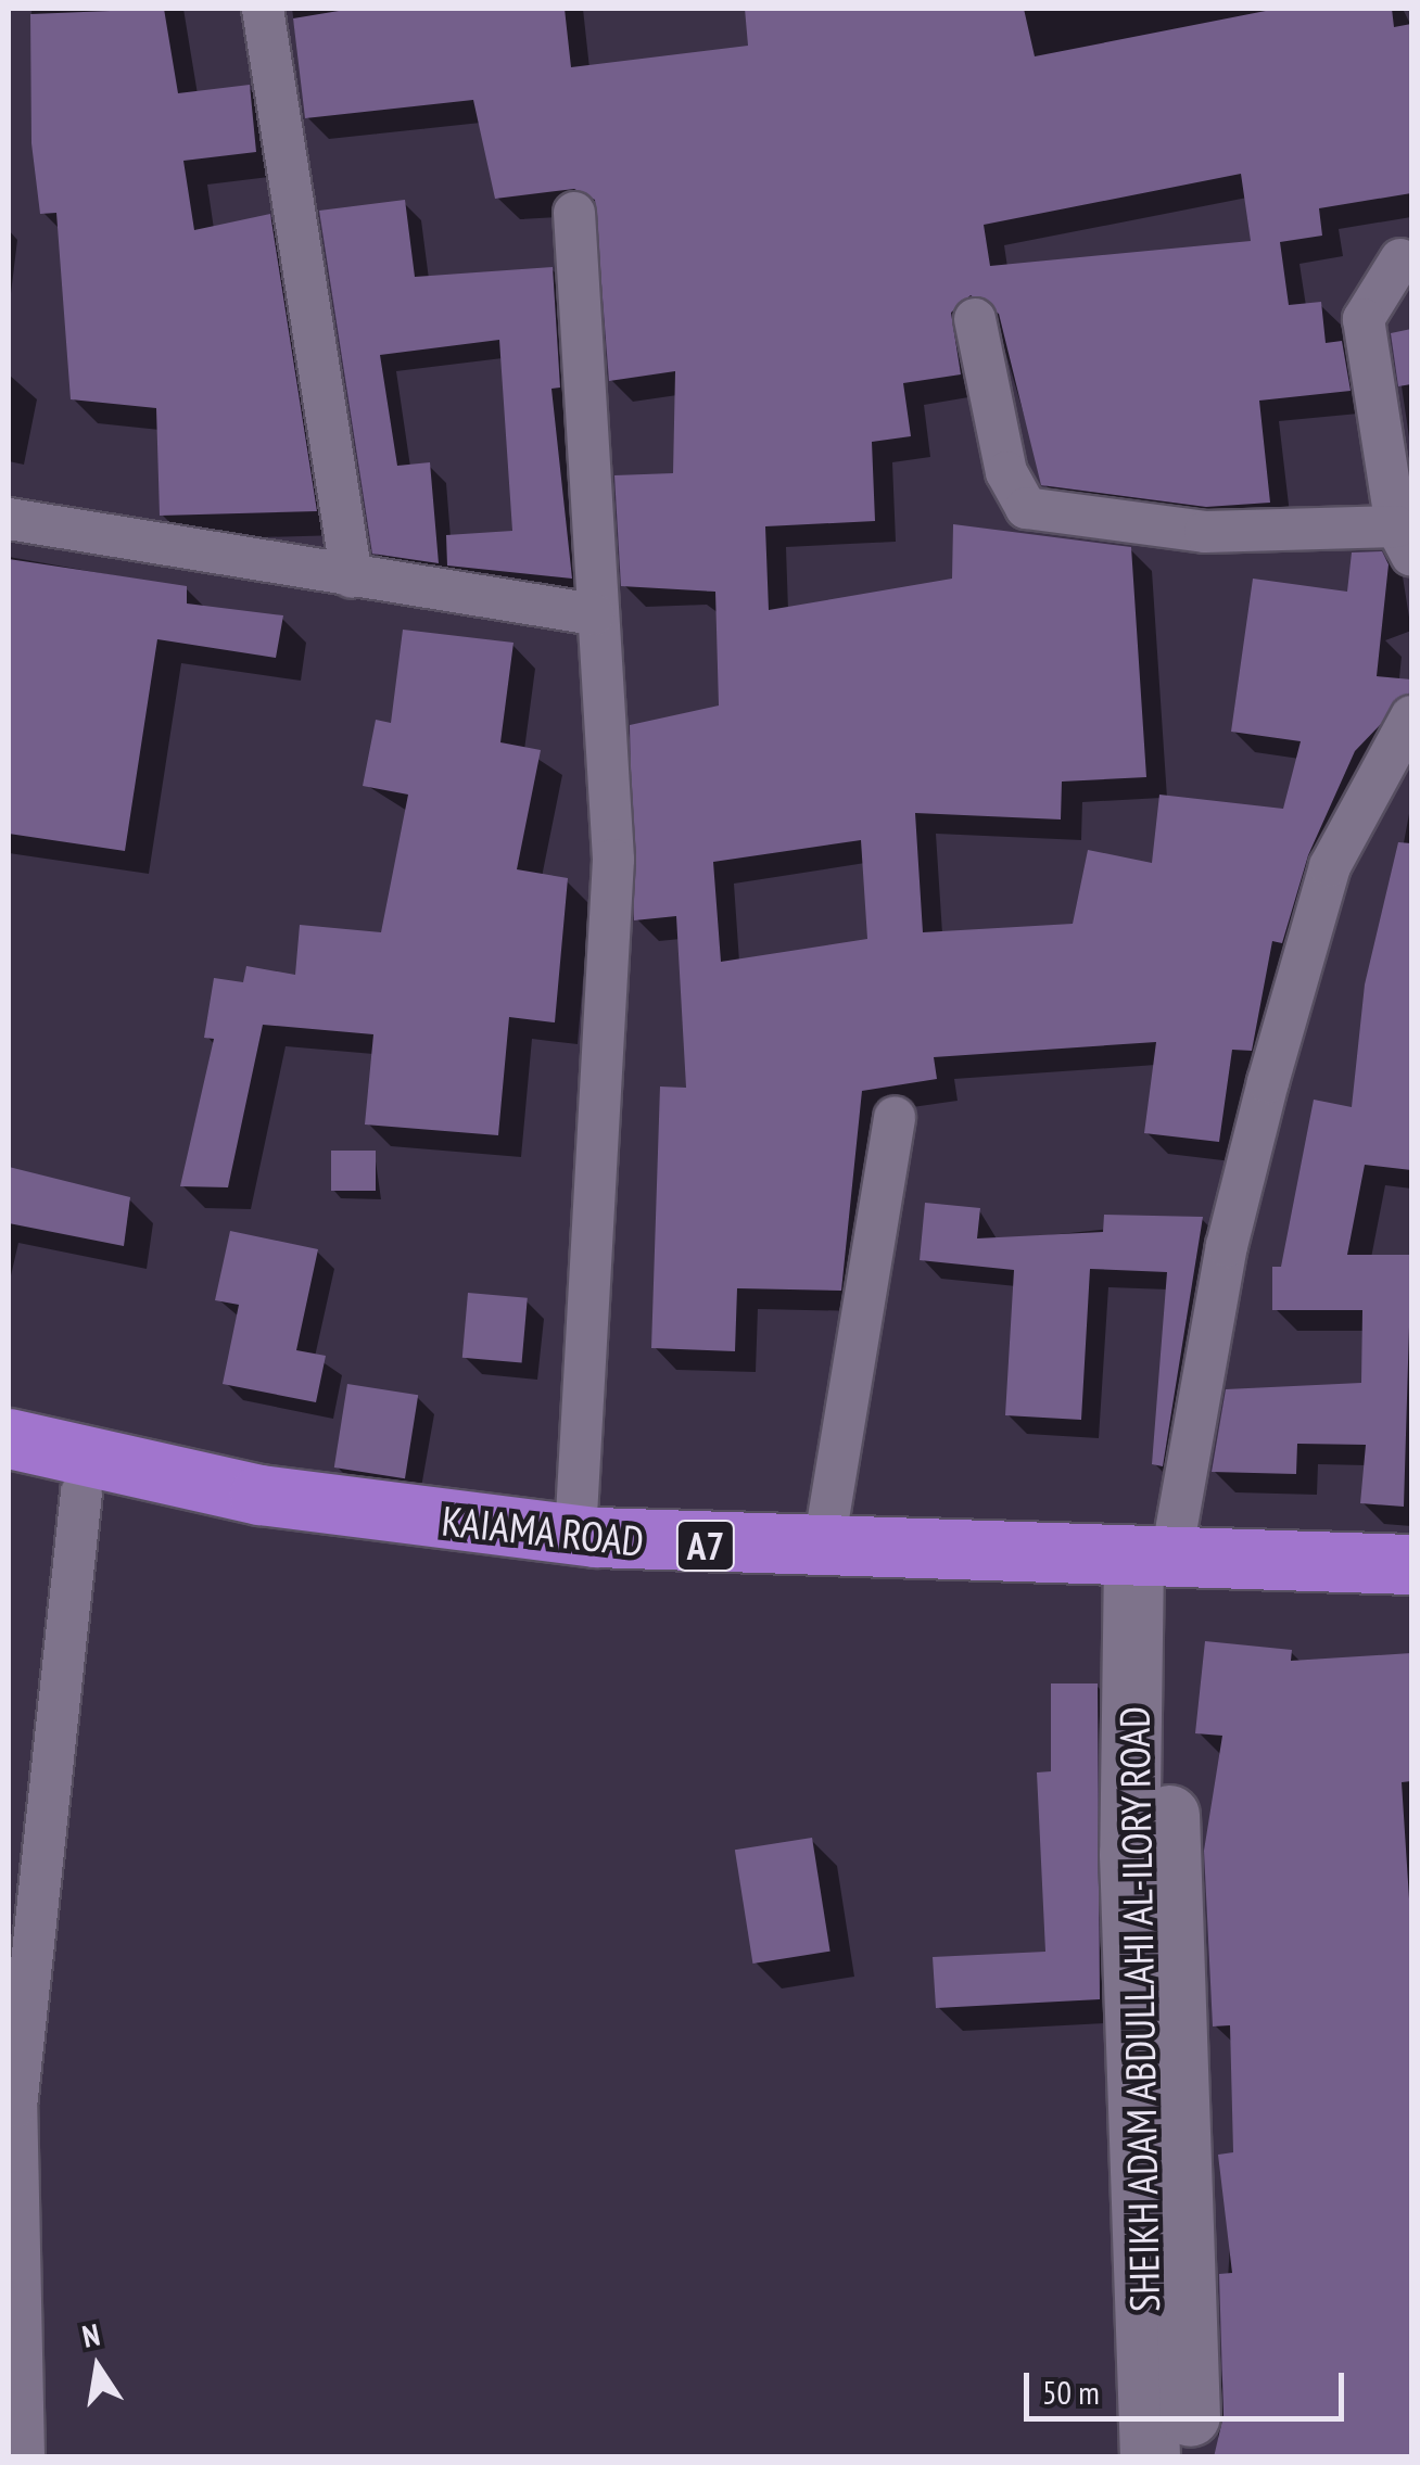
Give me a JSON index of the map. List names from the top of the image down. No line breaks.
{"streets":{"highway":["KAIAMA ROAD","A7"],"street":["SHEIKH ADAM ABDULLAHI AL-ILORY ROAD"]},"crossings":[["KAIAMA ROAD","SHEIKH ADAM ABDULLAHI AL-ILORY ROAD"]],"scale_bar":"50 m","north":"top"}
